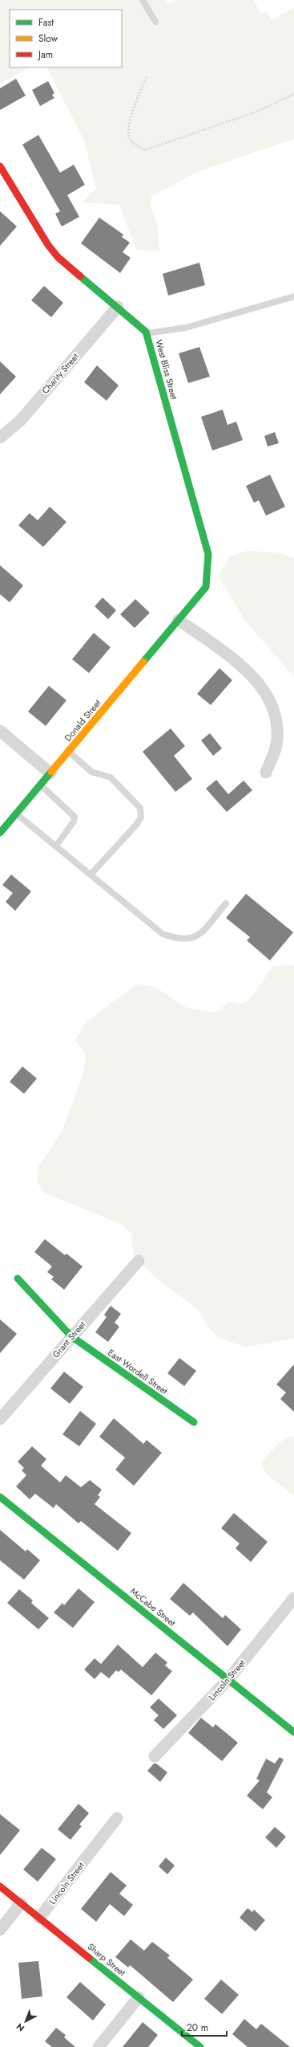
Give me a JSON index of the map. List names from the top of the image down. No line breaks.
{"streets":{"street":["West Bliss Street","Charity Street","Donald Street","Grant Street","East Wordell Street","McCabe Street","Lincoln Street","Sharp Street"]},"crossings":[["West Bliss Street","Charity Street"],["West Bliss Street","Donald Street"],["Grant Street","East Wordell Street"],["McCabe Street","Lincoln Street"],["Lincoln Street","Sharp Street"]],"legend":["Fast","Slow","Jam"],"scale_bar":"20 m","north":"bottom left"}
